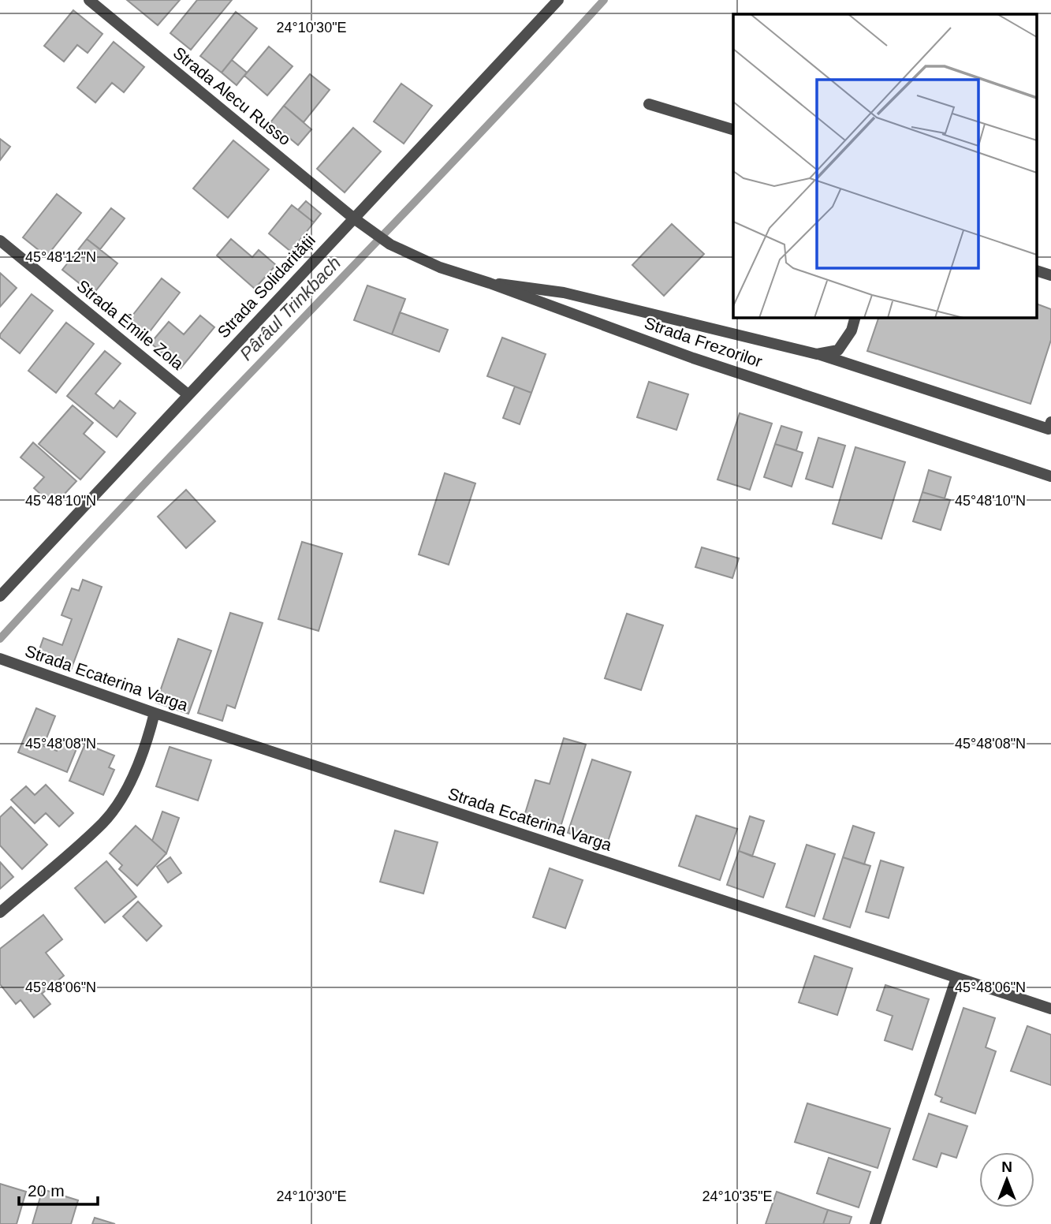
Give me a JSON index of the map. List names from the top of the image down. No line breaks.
{"streets":{"street":["Strada Alecu Russo","Strada Solidarității","Strada Émile Zola","Strada Frezorilor","Strada Ecaterina Varga"]},"crossings":[["Strada Alecu Russo","Strada Solidarității"],["Strada Alecu Russo","Strada Frezorilor"],["Strada Solidarității","Strada Émile Zola"],["Strada Solidarității","Strada Frezorilor"]],"water":["Pârâul Trinkbach"],"scale_bar":"20 m","north":"top","coordinates":["24°10'30\"E","45°48'12\"N","45°48'10\"N","45°48'08\"N","45°48'06\"N","24°10'35\"E"]}
